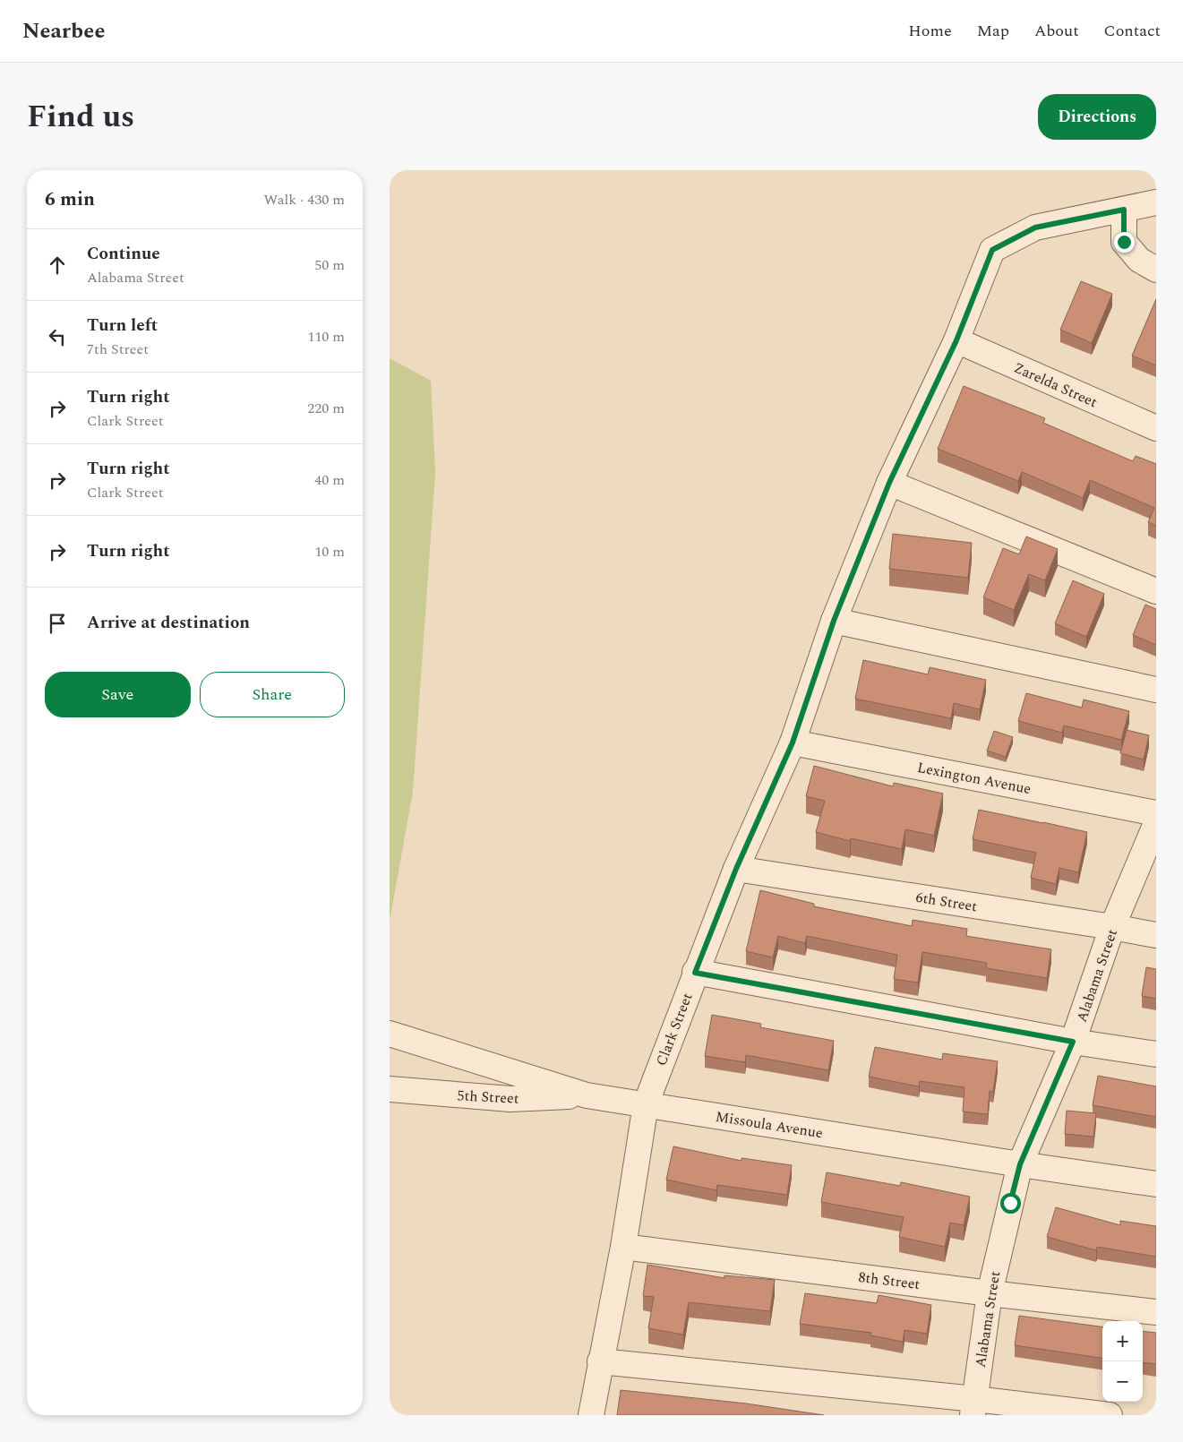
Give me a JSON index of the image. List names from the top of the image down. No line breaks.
{"streets":{"street":["Zarelda Street","Lexington Avenue","6th Street","Alabama Street","Clark Street","5th Street","Missoula Avenue","8th Street"]},"crossings":[["Zarelda Street","Clark Street"],["Lexington Avenue","Clark Street"],["6th Street","Alabama Street"],["6th Street","Clark Street"],["Alabama Street","Missoula Avenue"],["Alabama Street","8th Street"],["Clark Street","Missoula Avenue"],["Clark Street","8th Street"],["5th Street","Missoula Avenue"]],"page":{"header":"Nearbee","nav":["Home","Map","About","Contact"],"title":"Find us","buttons":["Directions",["Save","Share"]],"heading":["6 min","Walk · 430 m"],"list":[["Continue","Alabama Street","50 m"],["Turn left","7th Street","110 m"],["Turn right","Clark Street","220 m"],["Turn right","Clark Street","40 m"],["Turn right","10 m"],"Arrive at destination"],"map_buttons":["+","−"]}}
